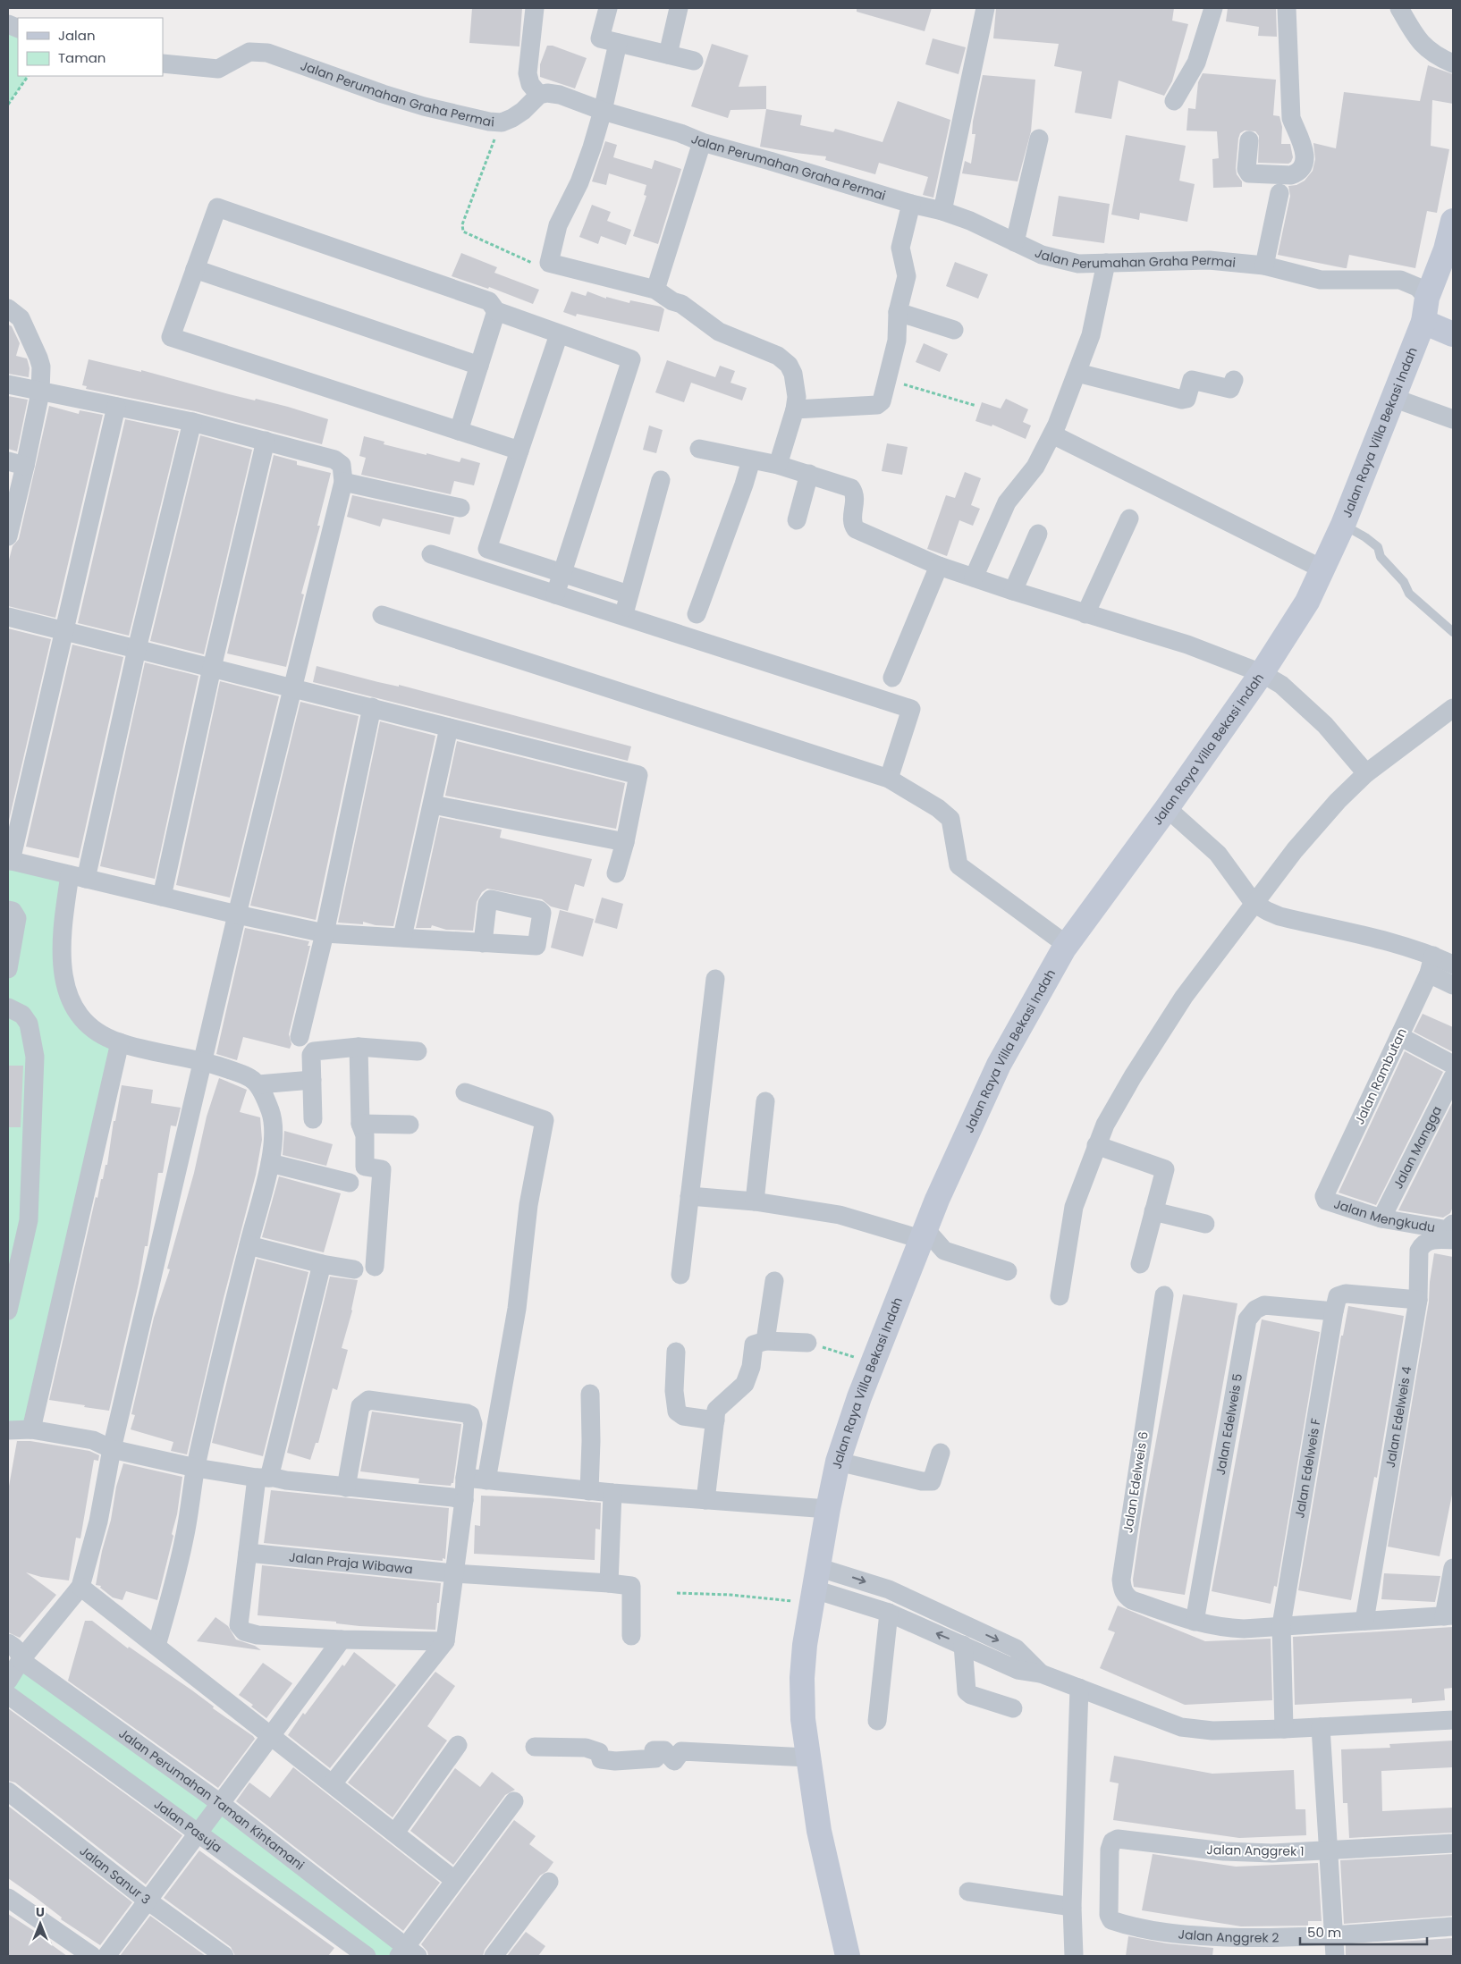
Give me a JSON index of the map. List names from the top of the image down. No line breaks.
{"streets":{"main road":["Jalan Raya Villa Bekasi Indah"],"street":["Jalan Perumahan Graha Permai","Jalan Rambutan","Jalan Mangga","Jalan Mengkudu","Jalan Edelweis 4","Jalan Edelweis 5","Jalan Edelweis F","Jalan Edelweis 6","Jalan Praja Wibawa","Jalan Perumahan Taman Kintamani","Jalan Pasuja","Jalan Anggrek 1","Jalan Sanur 3","Jalan Anggrek 2"]},"crossings":[["Jalan Perumahan Graha Permai","Jalan Raya Villa Bekasi Indah"],["Jalan Rambutan","Jalan Mengkudu"],["Jalan Mangga","Jalan Mengkudu"],["Jalan Mengkudu","Jalan Edelweis 4"],["Jalan Edelweis 4","Jalan Edelweis F"],["Jalan Edelweis 4","Jalan Edelweis 6"],["Jalan Edelweis 5","Jalan Edelweis F"],["Jalan Edelweis 5","Jalan Edelweis 6"],["Jalan Edelweis F","Jalan Edelweis 6"],["Jalan Anggrek 1","Jalan Anggrek 2"]],"legend":["Jalan","Taman"],"scale_bar":"50 m","north":"top"}
